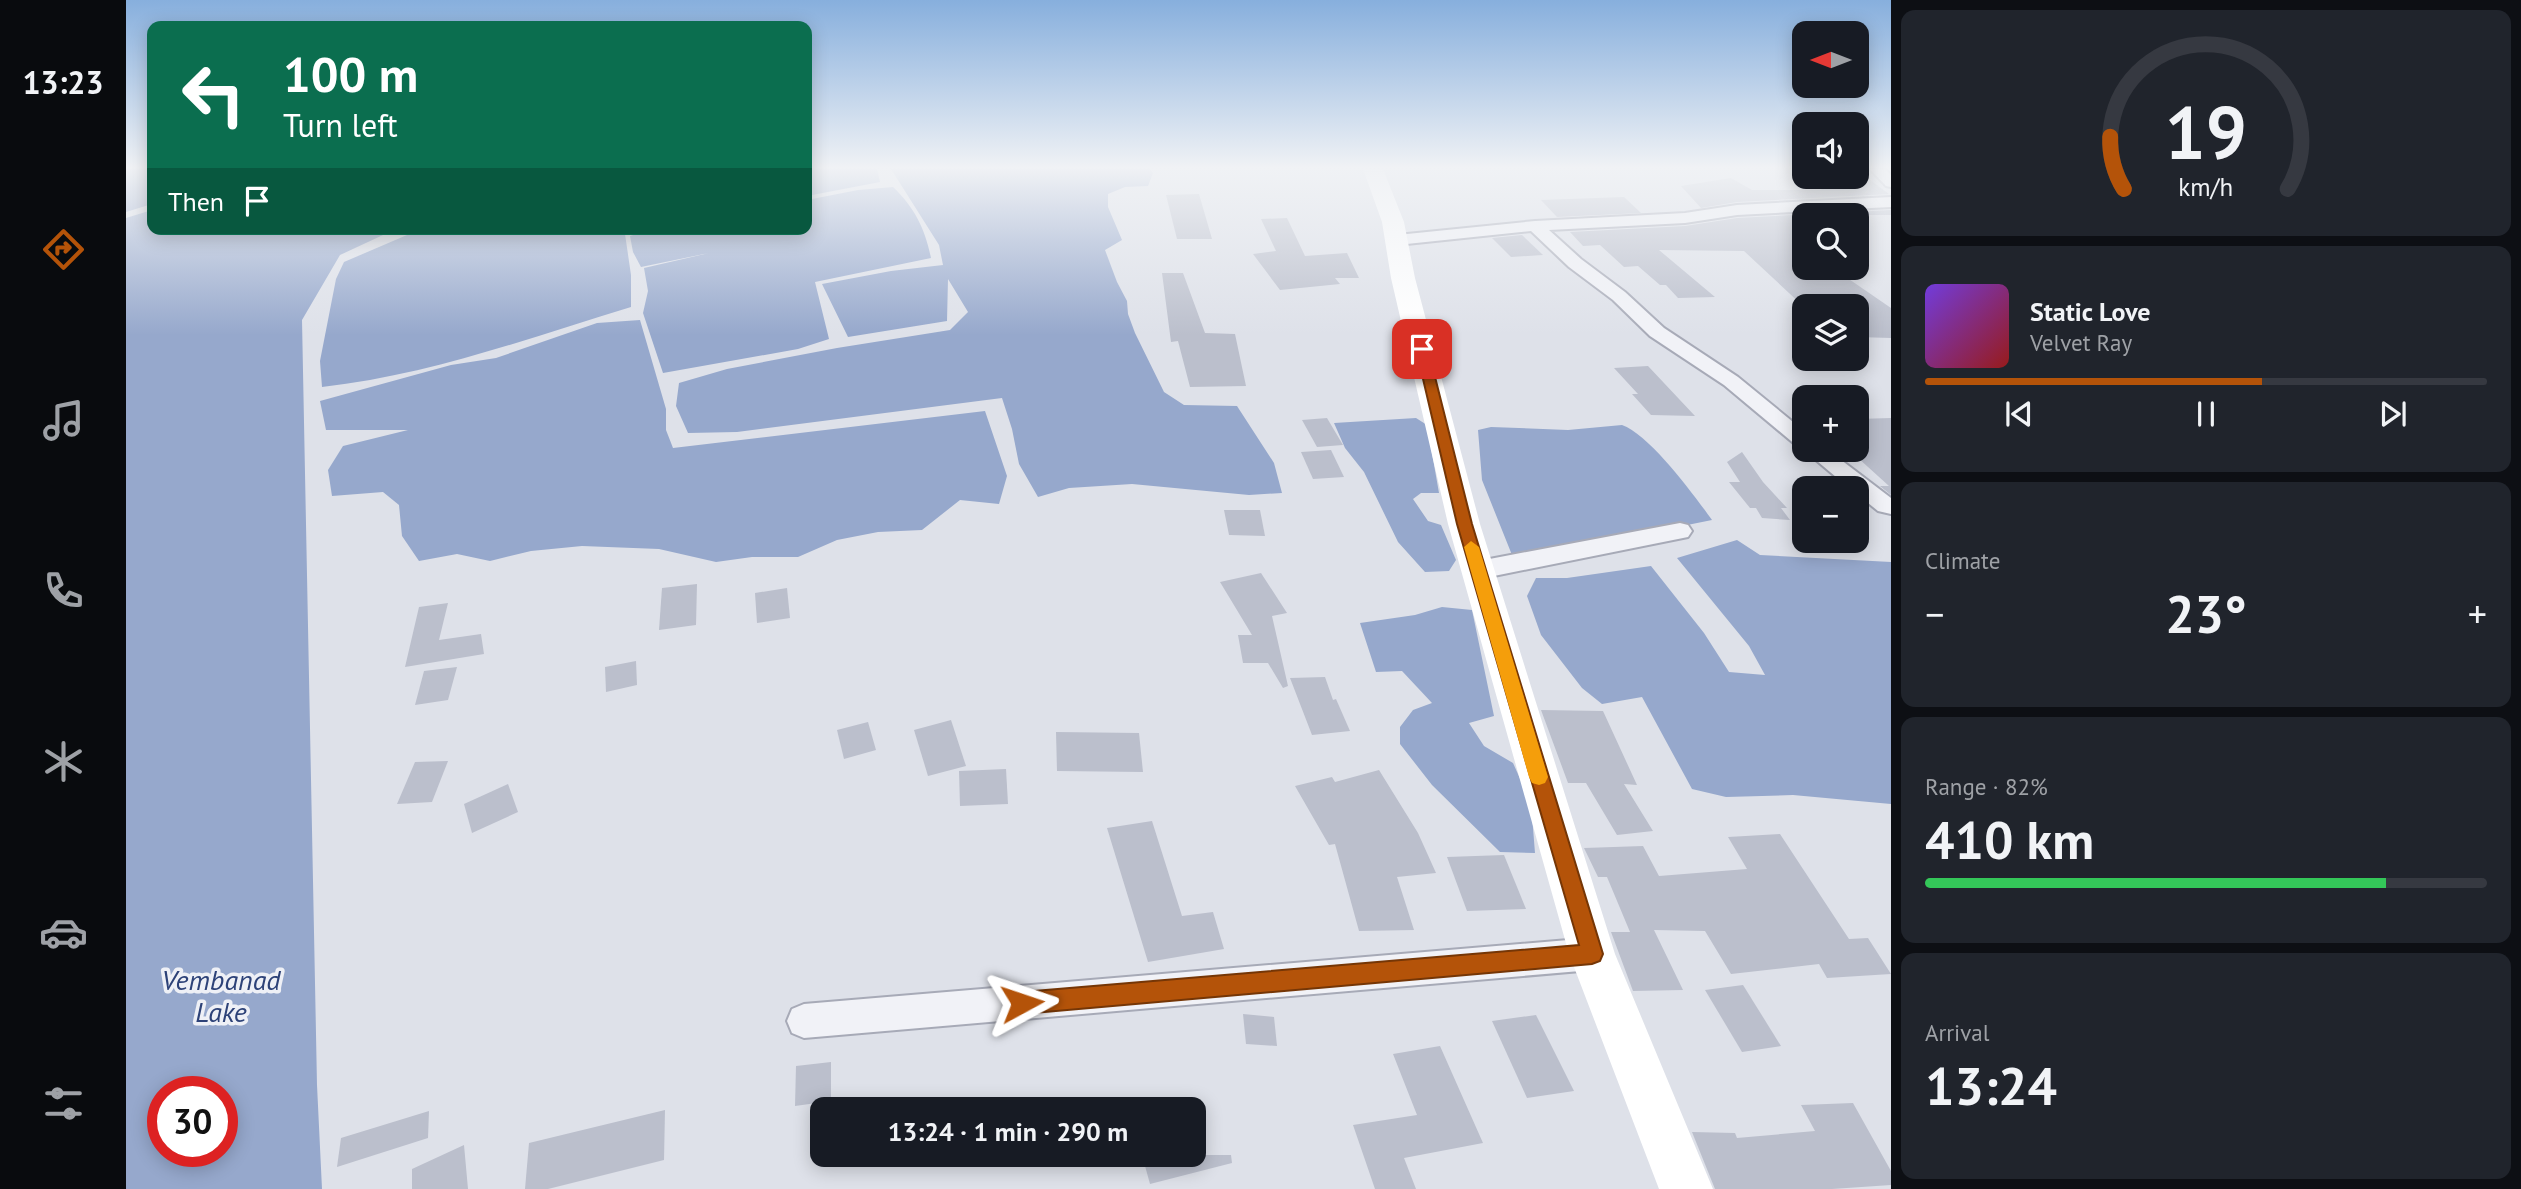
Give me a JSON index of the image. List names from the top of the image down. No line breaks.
{"water":["Vembanad Lake"],"north":"left","page":{"tabs":"13:23","map_buttons":["+","−"],"turn":["100 m","Turn left"],"then":"Then","song":["Static Love","Velvet Ray"],"tile":["Climate",["Range · 82%","410 km"],["Arrival","13:24"]],"heat":["−","23°","+"],"limit":"30","trip":"13:24 · 1 min · 290 m","gauge":["19","km/h"]}}
